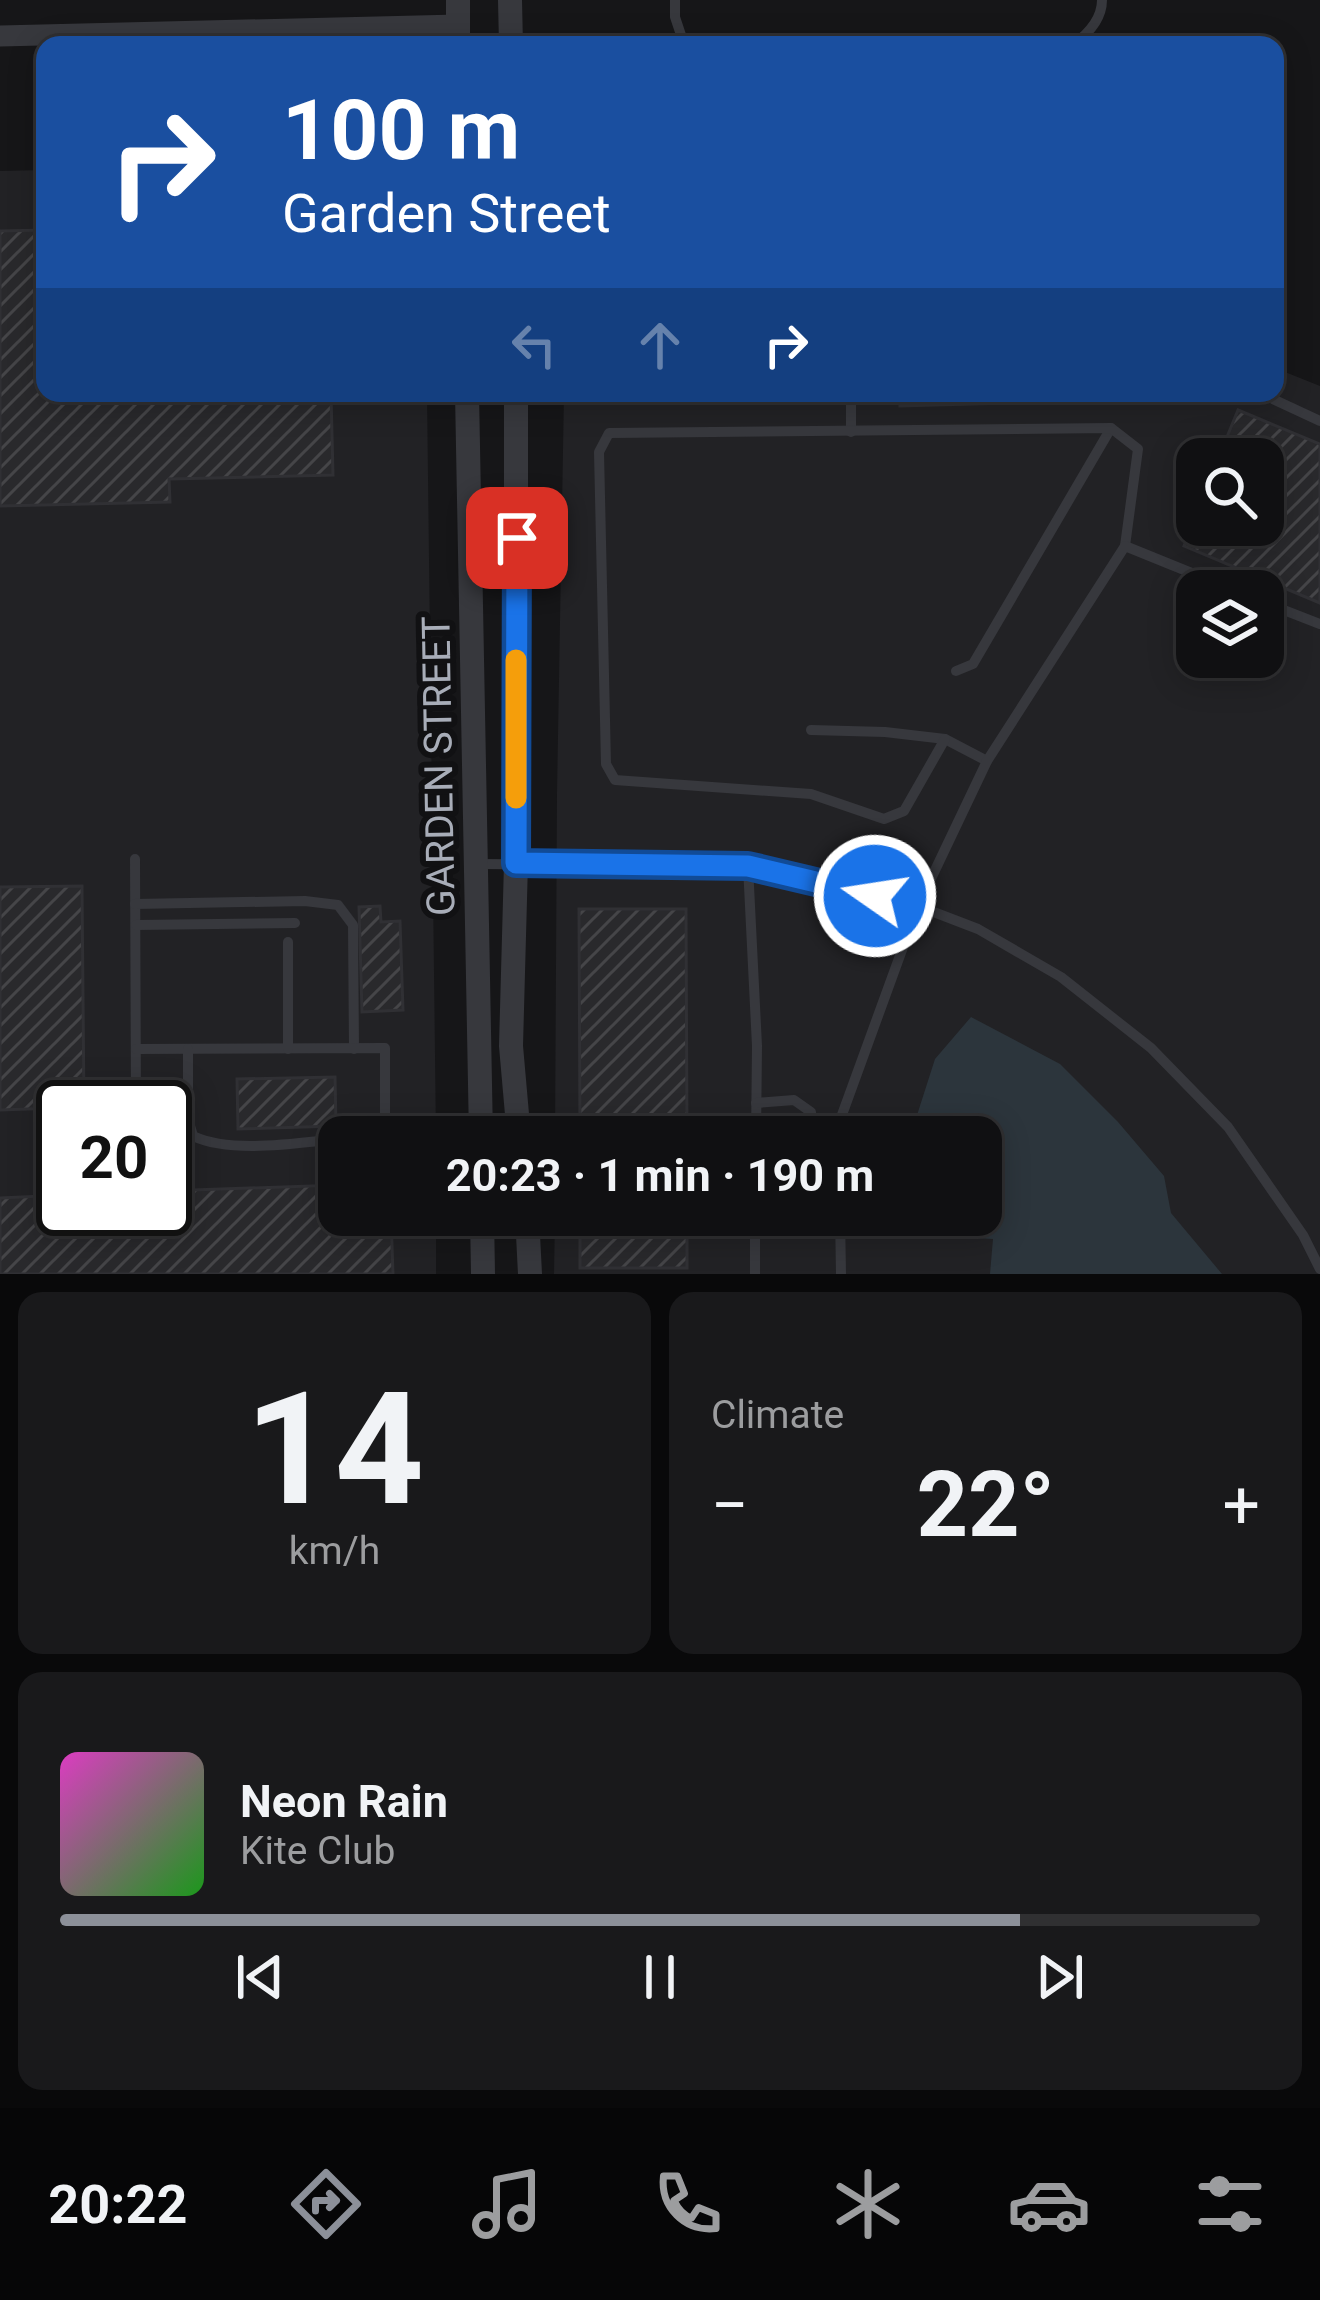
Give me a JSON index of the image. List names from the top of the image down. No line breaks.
{"streets":{"street":["GARDEN STREET"]},"page":{"turn":["100 m","Garden Street"],"limit":"20","trip":"20:23 · 1 min · 190 m","tile":[["14","km/h"],"Climate"],"heat":["−","22°","+"],"song":["Neon Rain","Kite Club"],"tabs":"20:22"}}
